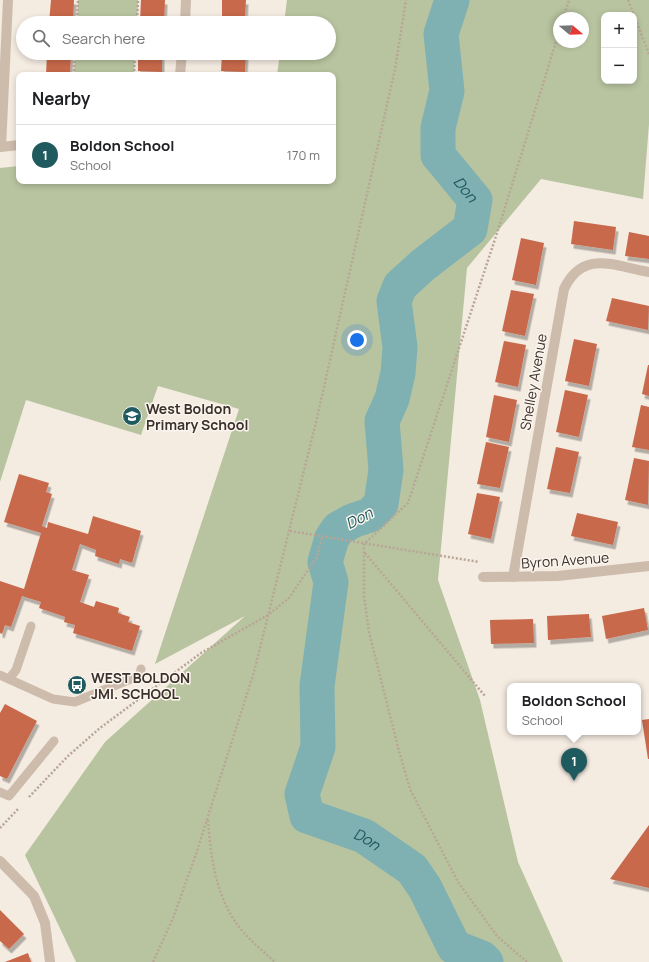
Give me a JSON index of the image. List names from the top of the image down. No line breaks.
{"streets":{"street":["Shelley Avenue","Byron Avenue"]},"crossings":[["Shelley Avenue","Byron Avenue"]],"water":["Don"],"places":{"school or university":["West Boldon Primary School"],"bus stop":["WEST BOLDON JMI. SCHOOL"]},"north":"right","page":{"map_buttons":["+","−"],"search":"Search here","heading":"Nearby","list":[{"mark":"1","name":"Boldon School","note":"School","value":"170 m"}],"popup":["Boldon School","School"],"pins":"1"}}
